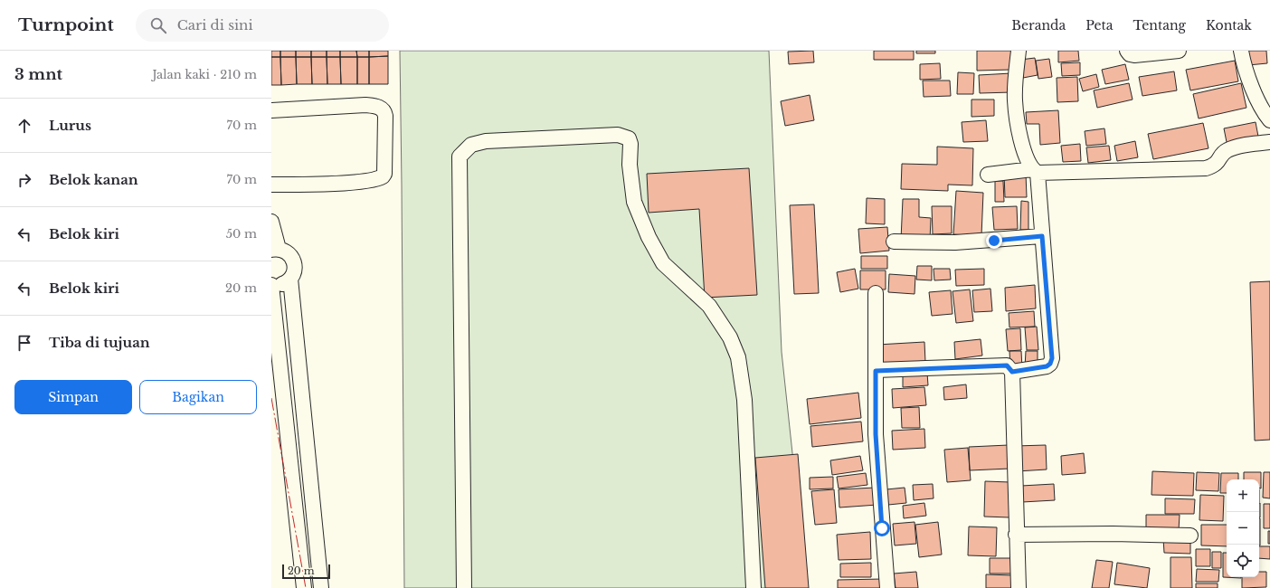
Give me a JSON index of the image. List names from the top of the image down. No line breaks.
{"scale_bar":"20 m","page":{"header":"Turnpoint","search":"Cari di sini","nav":["Beranda","Peta","Tentang","Kontak"],"heading":["3 mnt","Jalan kaki · 210 m"],"list":[["Lurus","70 m"],["Belok kanan","70 m"],["Belok kiri","50 m"],["Belok kiri","20 m"],"Tiba di tujuan"],"buttons":["Simpan","Bagikan"],"map_buttons":["+","−"],"scale":"20 m"}}
